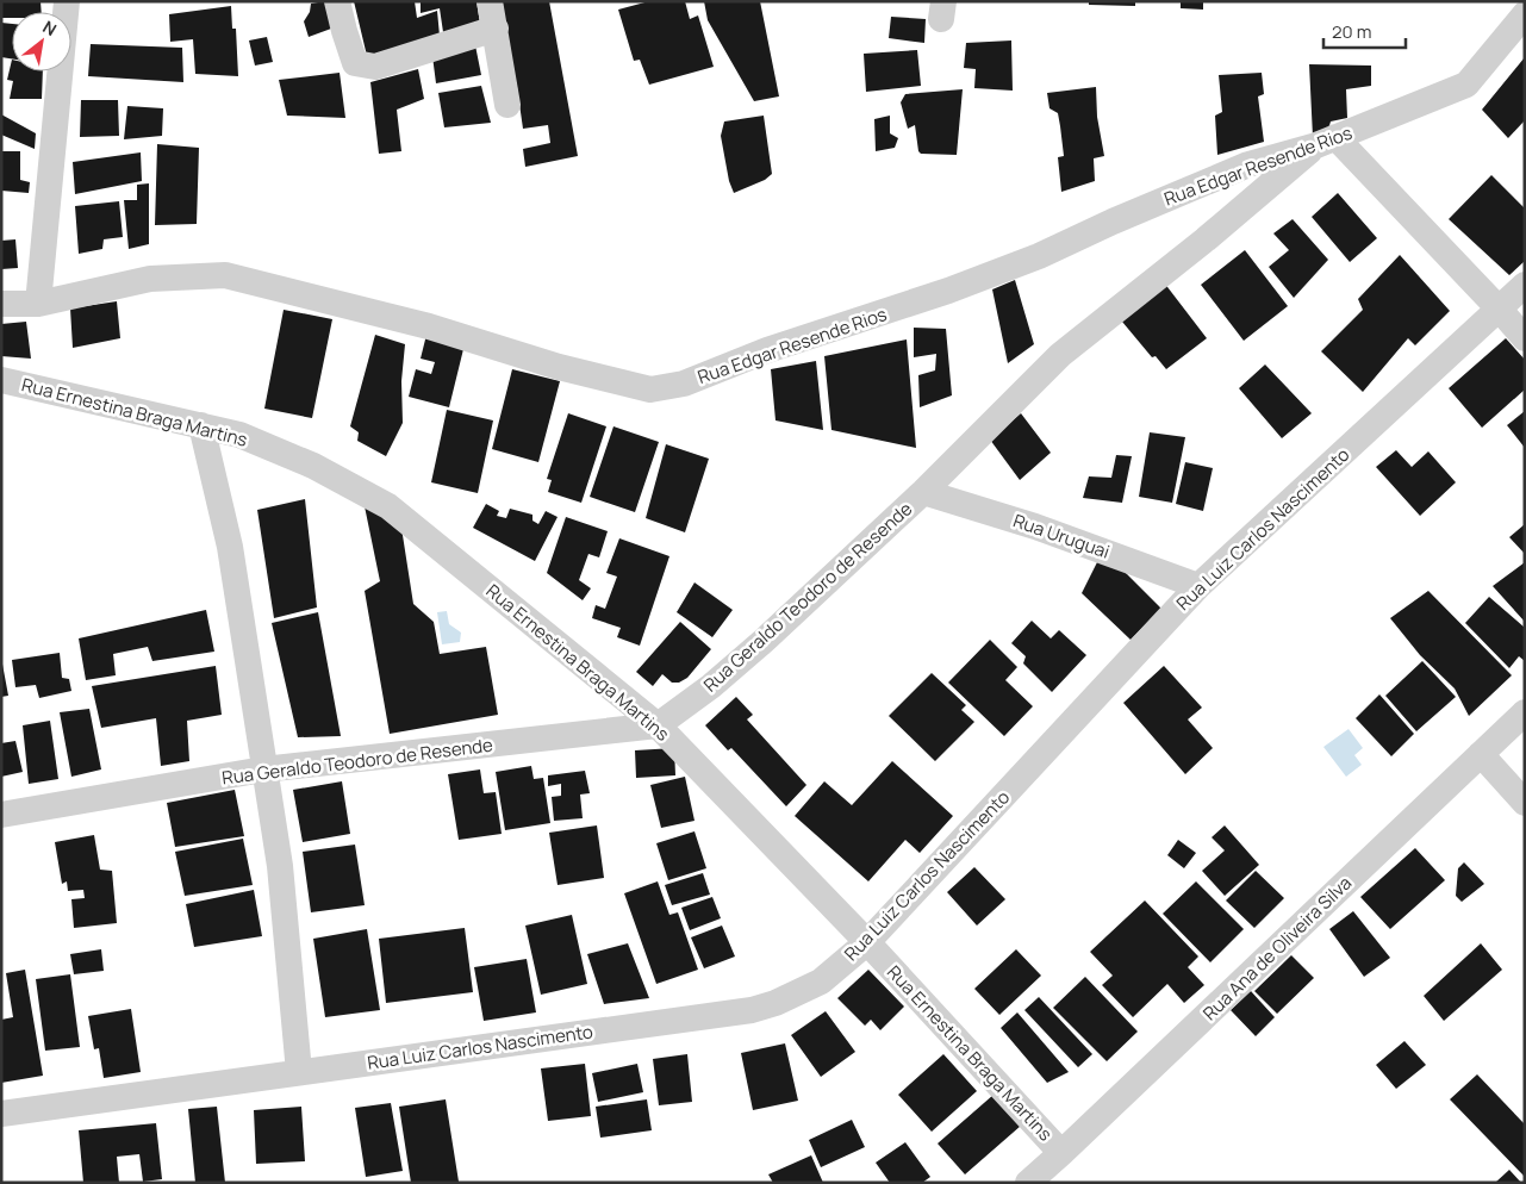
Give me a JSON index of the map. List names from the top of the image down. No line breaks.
{"streets":{"street":["Rua Edgar Resende Rios","Rua Ernestina Braga Martins","Rua Luiz Carlos Nascimento","Rua Uruguai","Rua Geraldo Teodoro de Resende","Rua Ana de Oliveira Silva"]},"crossings":[["Rua Edgar Resende Rios","Rua Geraldo Teodoro de Resende"],["Rua Ernestina Braga Martins","Rua Luiz Carlos Nascimento"],["Rua Ernestina Braga Martins","Rua Geraldo Teodoro de Resende"],["Rua Ernestina Braga Martins","Rua Ana de Oliveira Silva"],["Rua Luiz Carlos Nascimento","Rua Uruguai"],["Rua Uruguai","Rua Geraldo Teodoro de Resende"]],"scale_bar":"20 m","north":"top right"}
